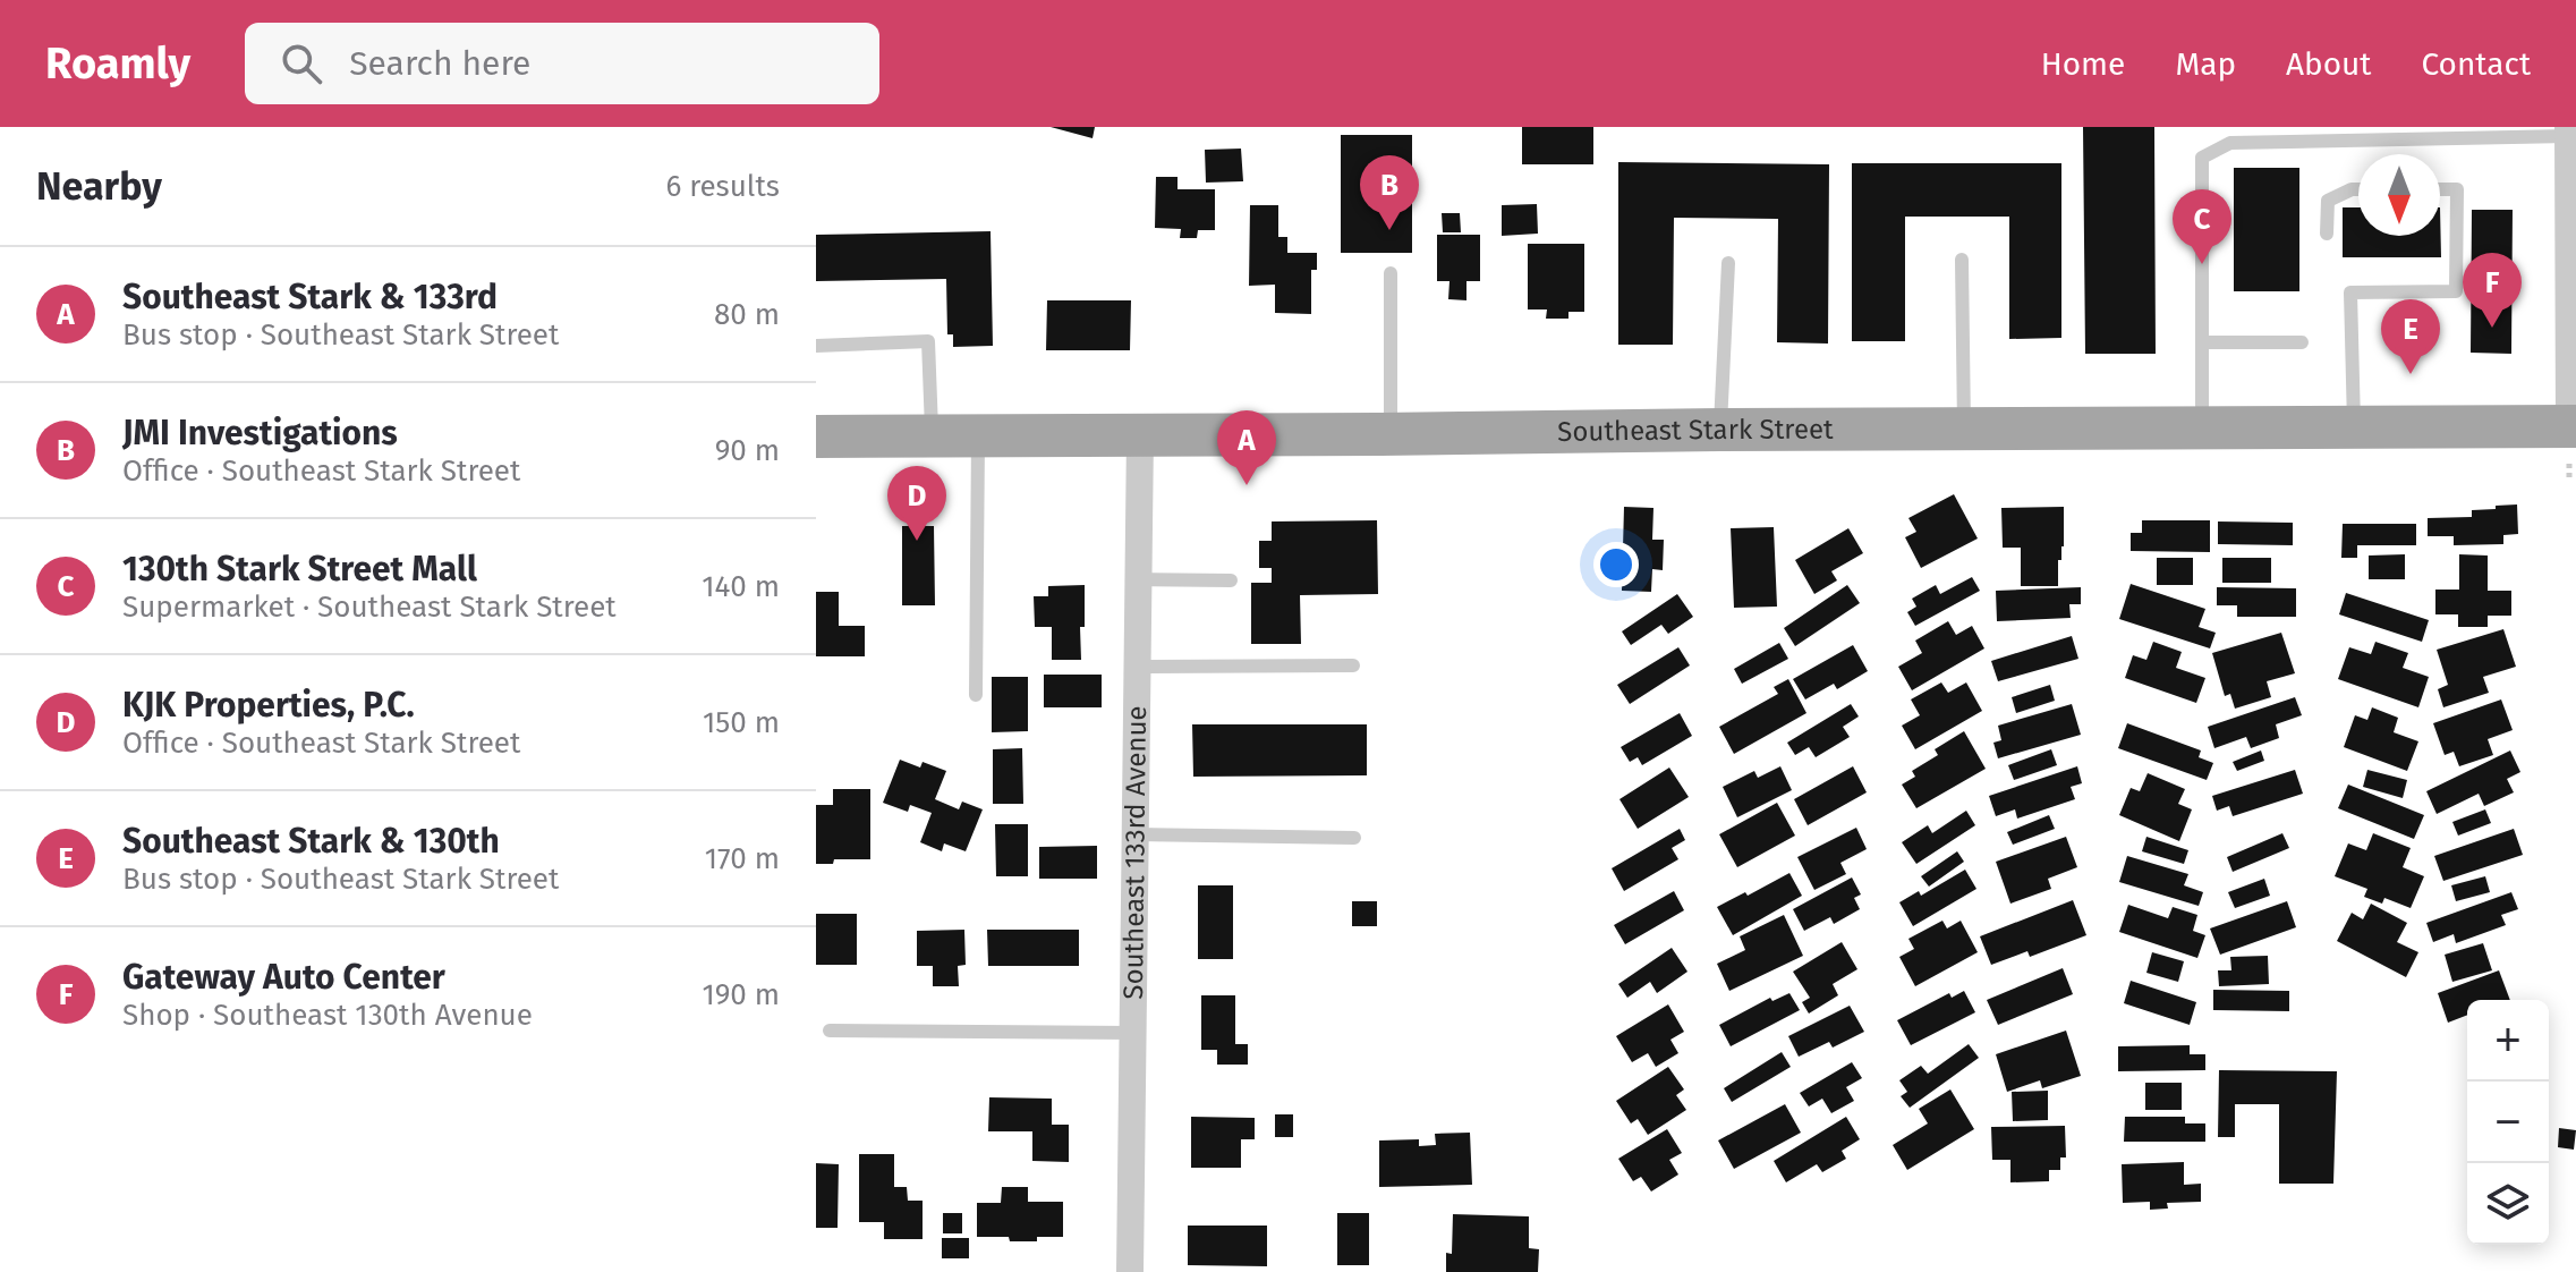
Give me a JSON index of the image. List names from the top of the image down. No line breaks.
{"streets":{"main road":["Southeast Stark Street"],"street":["Southeast 133rd Avenue"]},"crossings":[["Southeast Stark Street","Southeast 133rd Avenue"]],"north":"bottom","page":{"header":"Roamly","search":"Search here","nav":["Home","Map","About","Contact"],"heading":["Nearby","6 results"],"pins":["B","C","F","E","A","D"],"list":[{"mark":"A","name":"Southeast Stark & 133rd","note":"Bus stop · Southeast Stark Street","value":"80 m"},{"mark":"B","name":"JMI Investigations","note":"Office · Southeast Stark Street","value":"90 m"},{"mark":"C","name":"130th Stark Street Mall","note":"Supermarket · Southeast Stark Street","value":"140 m"},{"mark":"D","name":"KJK Properties, P.C.","note":"Office · Southeast Stark Street","value":"150 m"},{"mark":"E","name":"Southeast Stark & 130th","note":"Bus stop · Southeast Stark Street","value":"170 m"},{"mark":"F","name":"Gateway Auto Center","note":"Shop · Southeast 130th Avenue","value":"190 m"}],"map_buttons":["+","−"]}}
